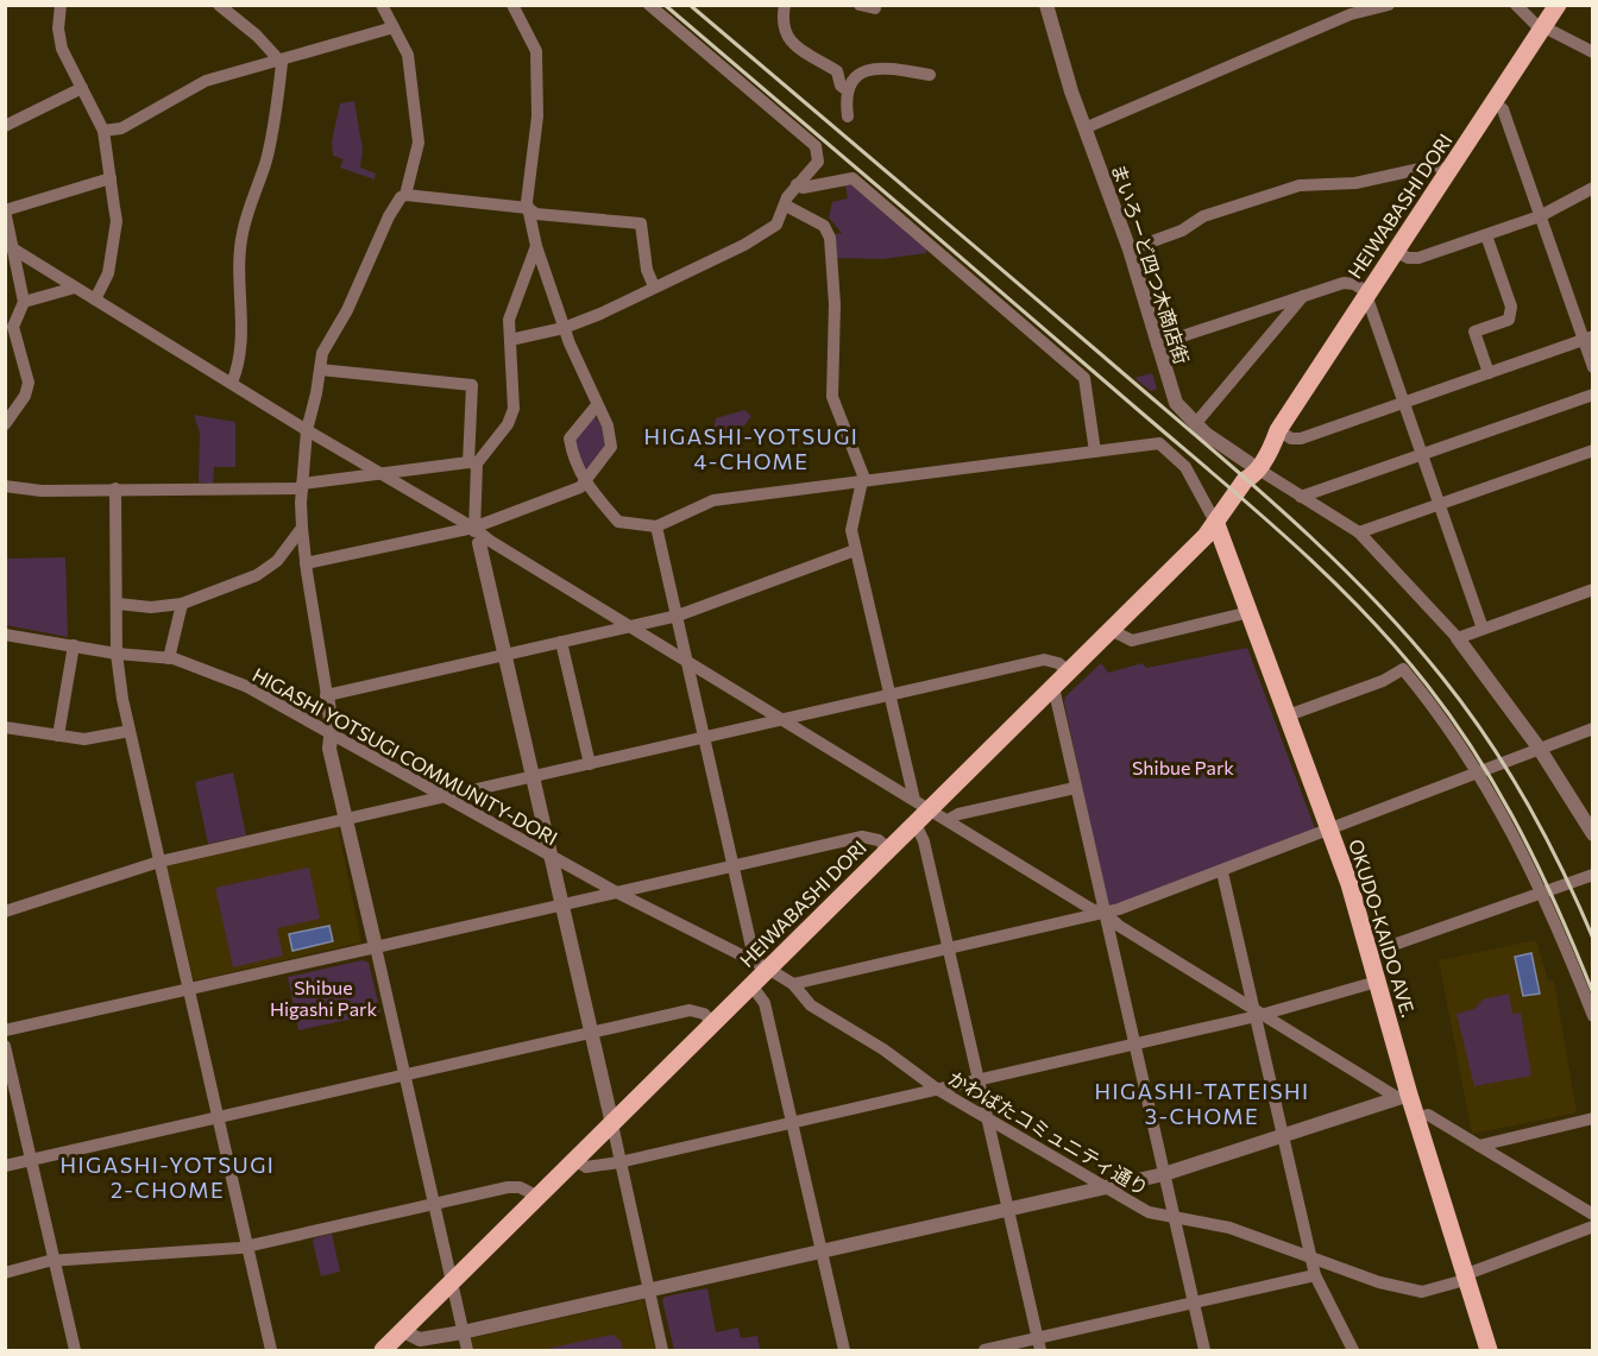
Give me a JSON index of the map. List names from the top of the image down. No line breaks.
{"streets":{"main road":["HEIWABASHI DORI","OKUDO-KAIDO AVE."],"street":["まいろーど四つ木商店街","HIGASHI YOTSUGI COMMUNITY-DORI","かわばたコミュニティ通り"]},"crossings":[["HEIWABASHI DORI","まいろーど四つ木商店街"],["HEIWABASHI DORI","HIGASHI YOTSUGI COMMUNITY-DORI"],["HEIWABASHI DORI","OKUDO-KAIDO AVE."],["HEIWABASHI DORI","かわばたコミュニティ通り"],["HIGASHI YOTSUGI COMMUNITY-DORI","かわばたコミュニティ通り"],["OKUDO-KAIDO AVE.","かわばたコミュニティ通り"]],"districts":["HIGASHI-YOTSUGI 4-CHOME","HIGASHI-TATEISHI 3-CHOME","HIGASHI-YOTSUGI 2-CHOME"],"parks":["Shibue Park","Shibue Higashi Park"]}
